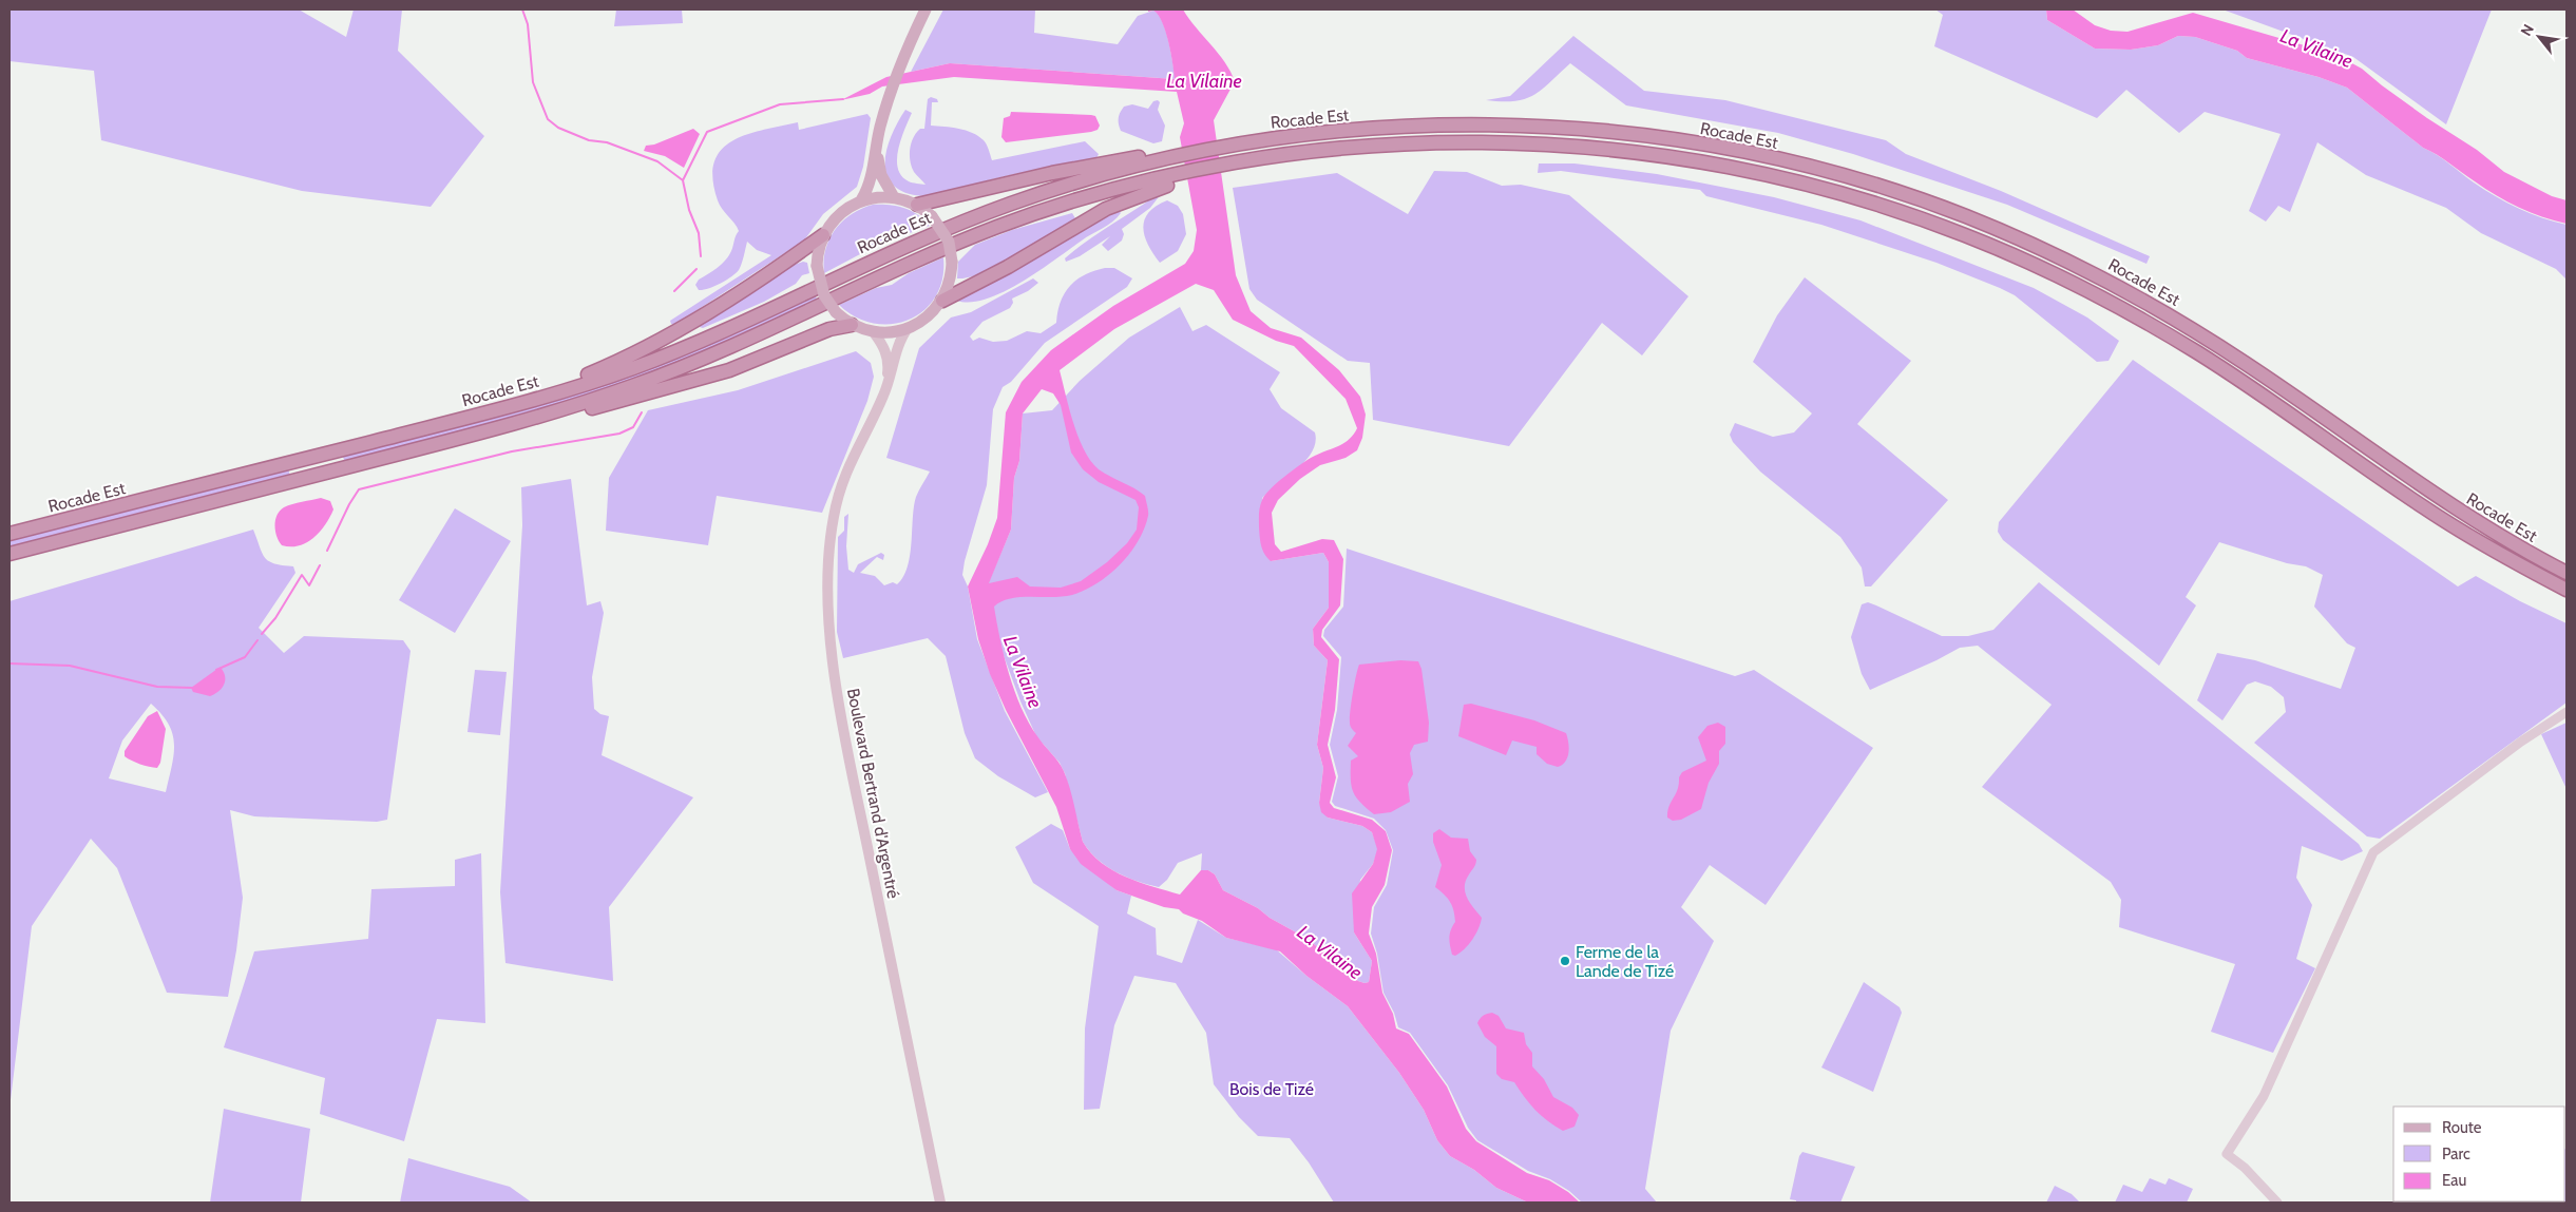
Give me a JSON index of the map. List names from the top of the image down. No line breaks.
{"streets":{"highway":["Rocade Est"],"main road":["Boulevard Bertrand d'Argentré"]},"water":["La Vilaine"],"parks":["Bois de Tizé"],"places":["Ferme de la Lande de Tizé"],"legend":["Route","Parc","Eau"],"north":"top left"}
